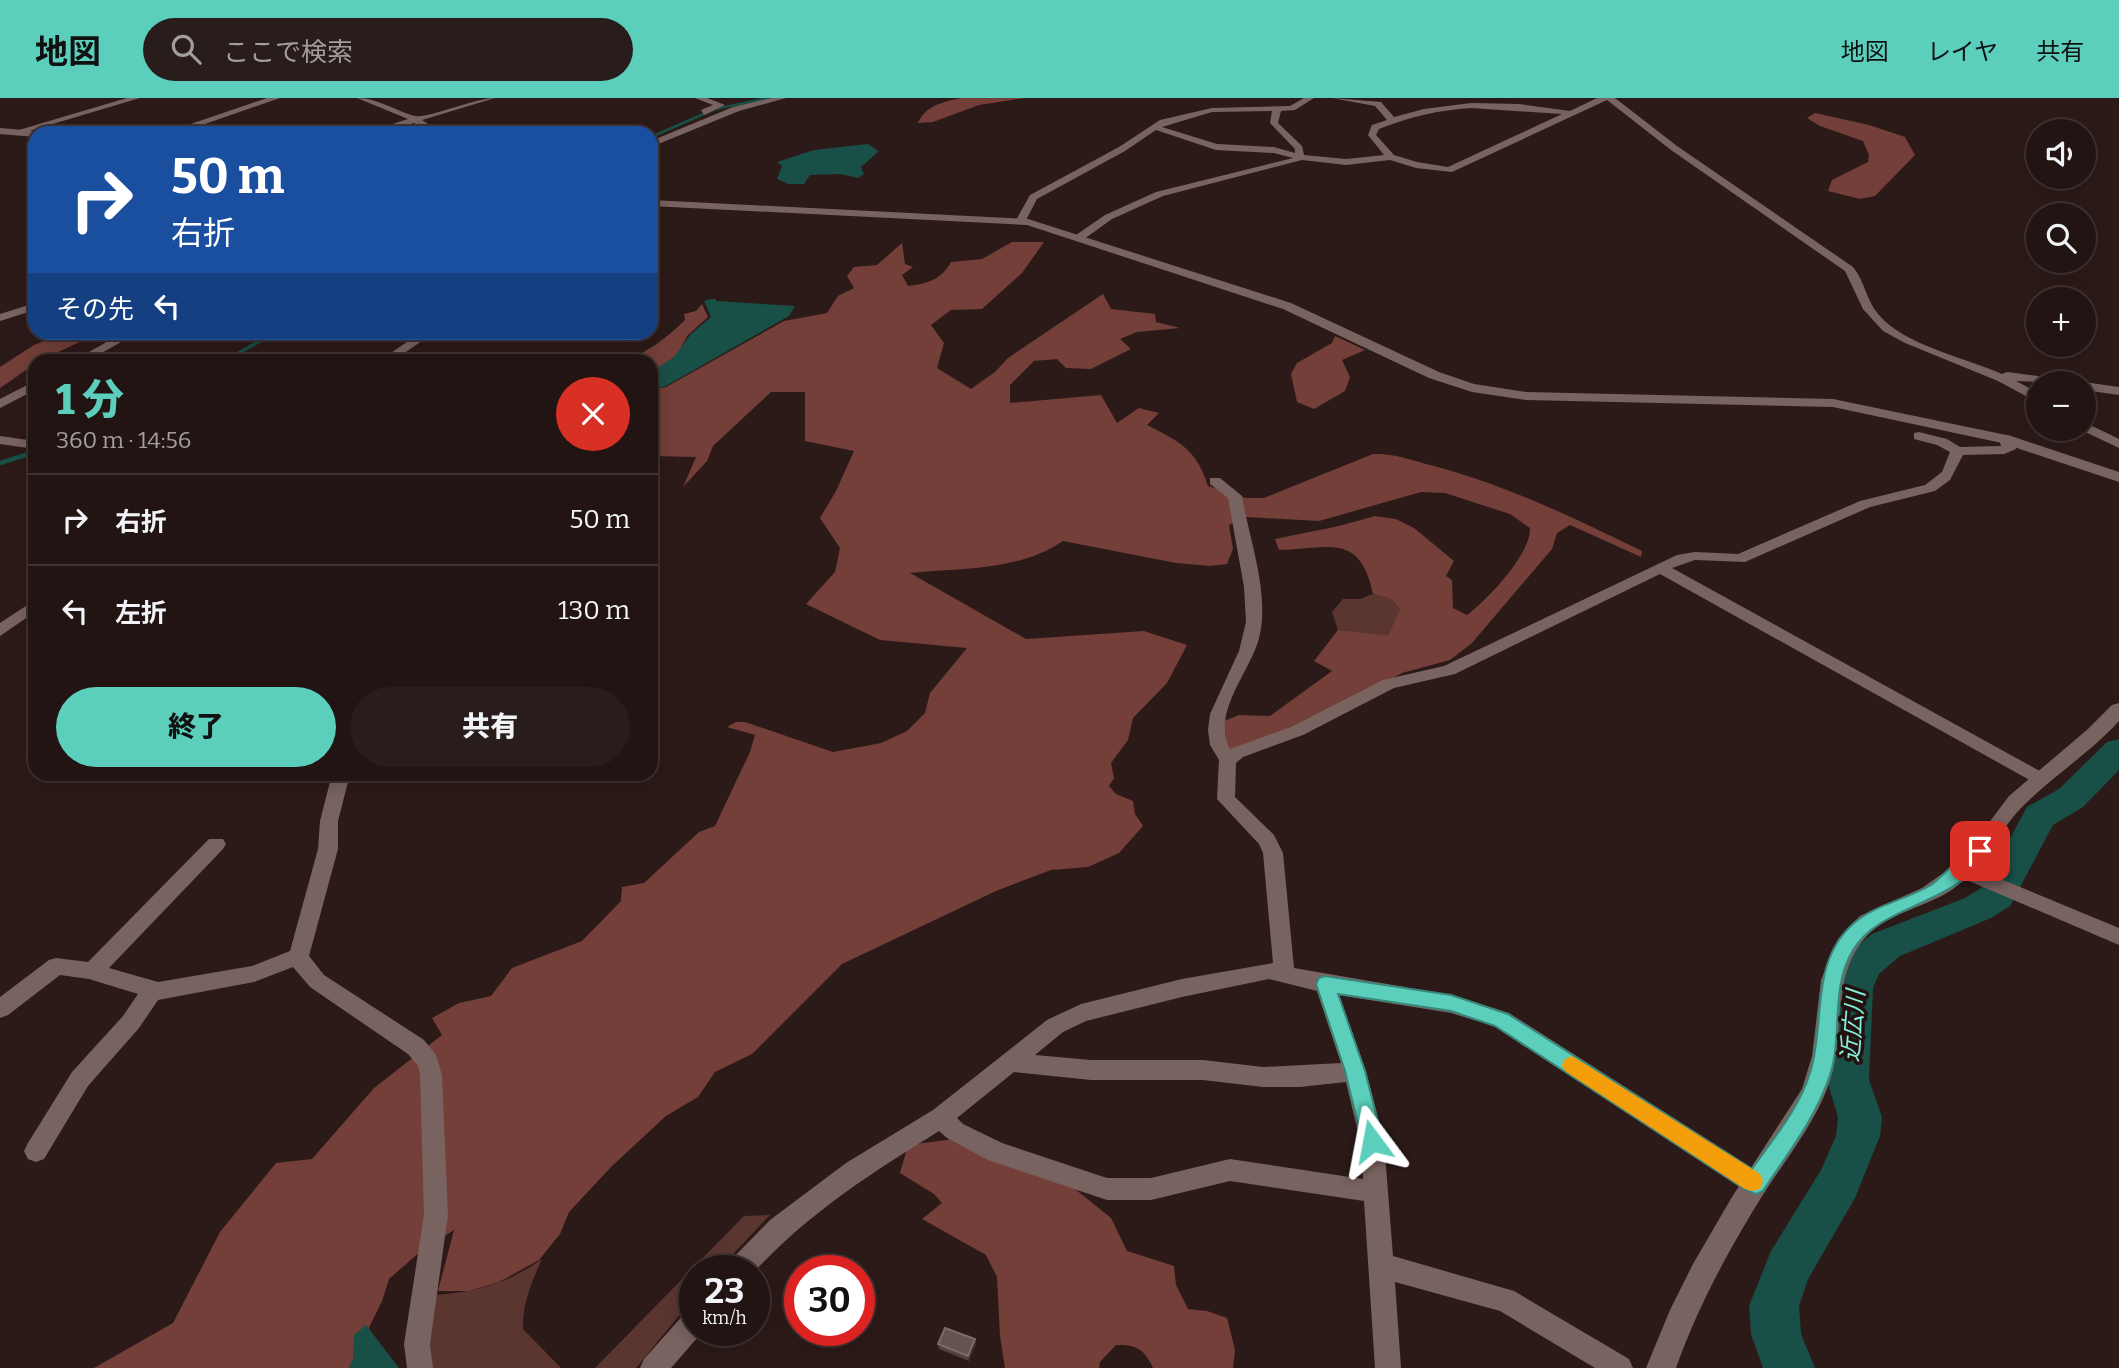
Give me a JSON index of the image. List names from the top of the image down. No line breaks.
{"water":["近広川"],"page":{"header":"地図","search":"ここで検索","nav":["地図","レイヤ","共有"],"map_buttons":["+","−"],"turn":["50 m","右折"],"then":"その先","heading":["1 分","360 m · 14:56"],"list":[{"name":"右折","value":"50 m"},{"name":"左折","value":"130 m"}],"buttons":["終了","共有"],"speed":"23 km/h","limit":"30"}}
